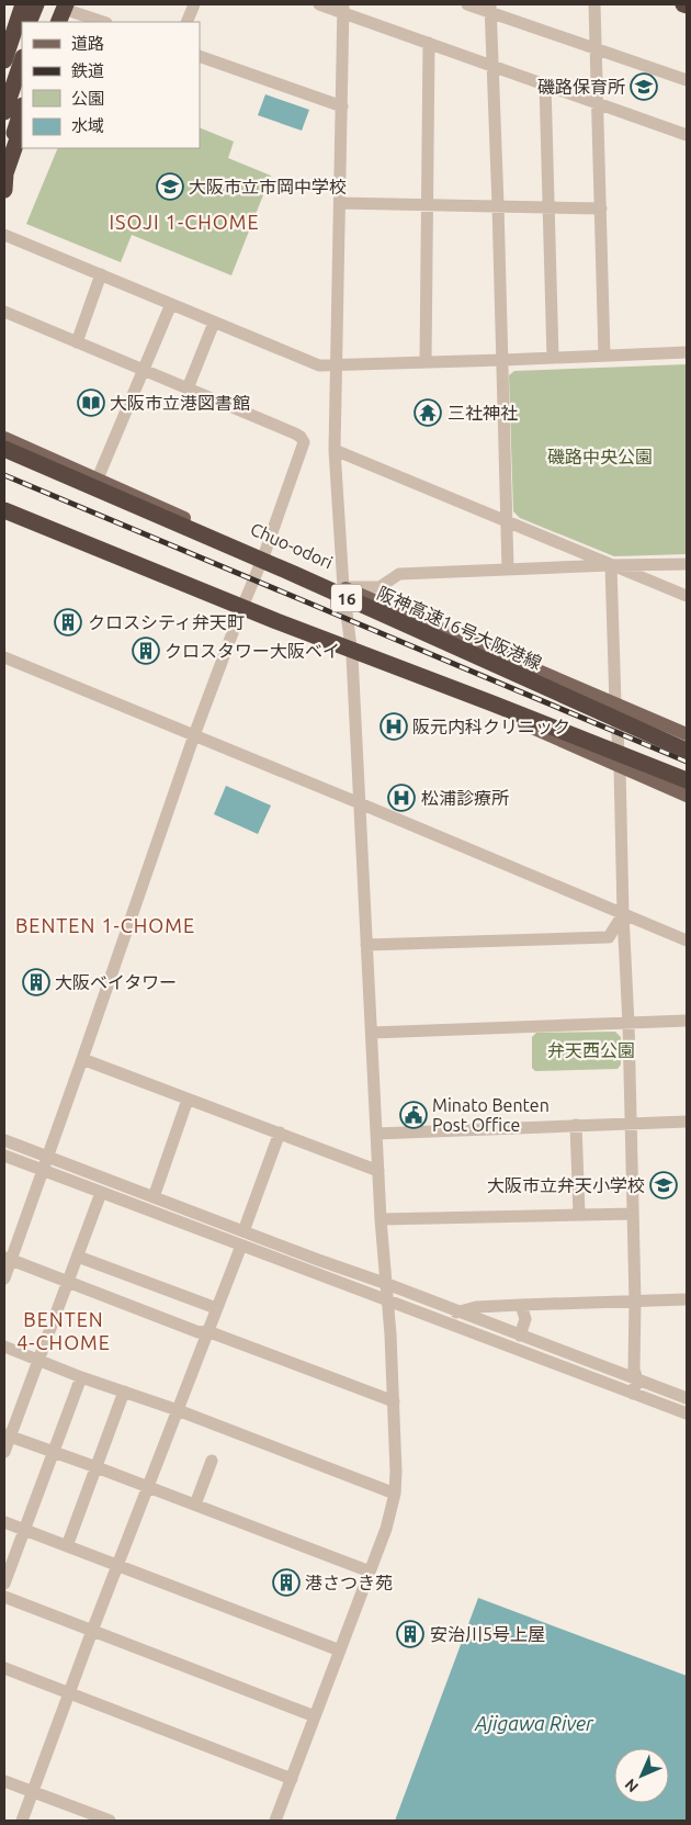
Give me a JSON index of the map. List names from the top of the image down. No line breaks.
{"streets":{"highway":["16","阪神高速16号大阪港線"],"main road":["Chuo-odori"]},"districts":["ISOJI 1-CHOME","BENTEN 1-CHOME","BENTEN 4-CHOME"],"water":["Ajigawa River"],"parks":["磯路中央公園","弁天西公園"],"places":{"school or university":["磯路保育所","大阪市立市岡中学校","大阪市立弁天小学校"],"library":["大阪市立港図書館"],"temple":["三社神社"],"building":["クロスシティ弁天町","クロスタワー大阪ベイ","大阪ベイタワー","港さつき苑","安治川5号上屋"],"hospital":["阪元内科クリニック","松浦診療所"],"public building":["Minato Benten Post Office"]},"legend":["道路","鉄道","公園","水域"],"north":"bottom left"}
